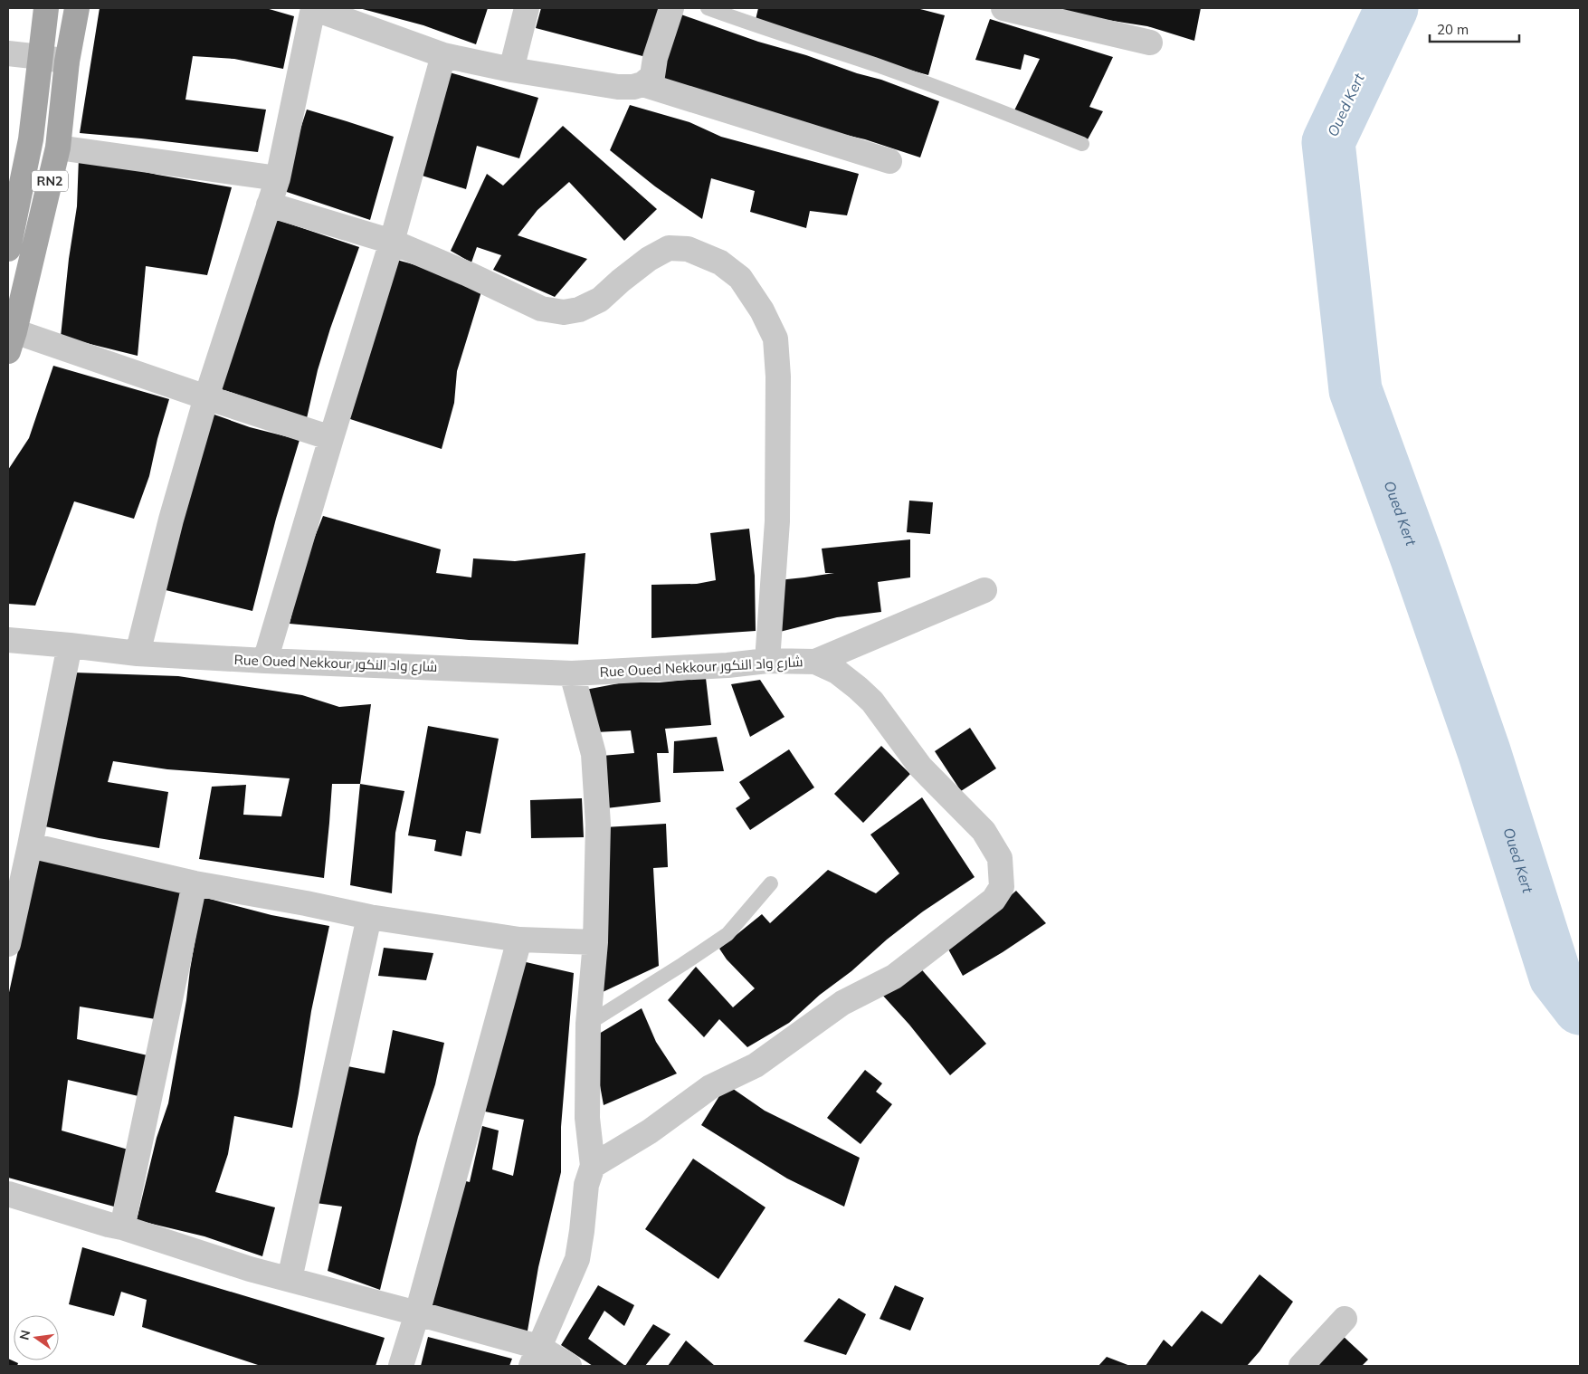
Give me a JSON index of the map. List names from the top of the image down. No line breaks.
{"streets":{"main road":["RN2"],"street":["Rue Oued Nekkour شارع واد النکور"]},"water":["Oued Kert"],"scale_bar":"20 m","north":"left"}
